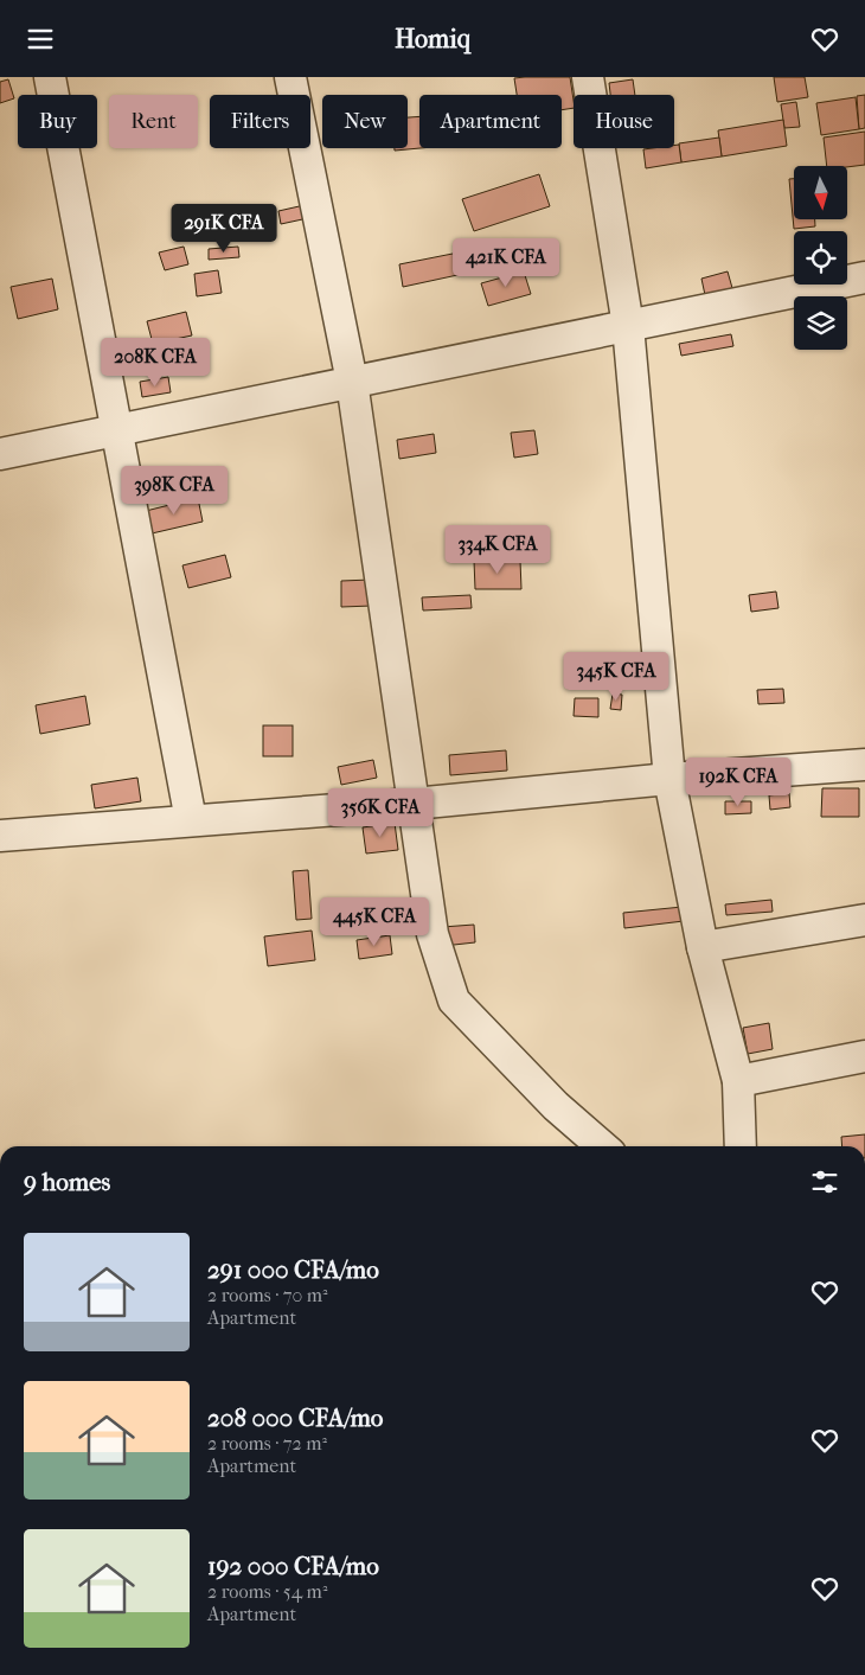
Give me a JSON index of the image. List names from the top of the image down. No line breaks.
{"north":"bottom","page":{"header":"Homiq","chip":["Buy","Rent","Filters","New","Apartment","House"],"price":["291K CFA","421K CFA","208K CFA","398K CFA","334K CFA","345K CFA","192K CFA","356K CFA","445K CFA"],"heading":"9 homes","list":[{"name":"291 000 CFA/mo","note":"2 rooms · 70 m² · Apartment"},{"name":"208 000 CFA/mo","note":"2 rooms · 72 m² · Apartment"},{"name":"192 000 CFA/mo","note":"2 rooms · 54 m² · Apartment"}]}}
